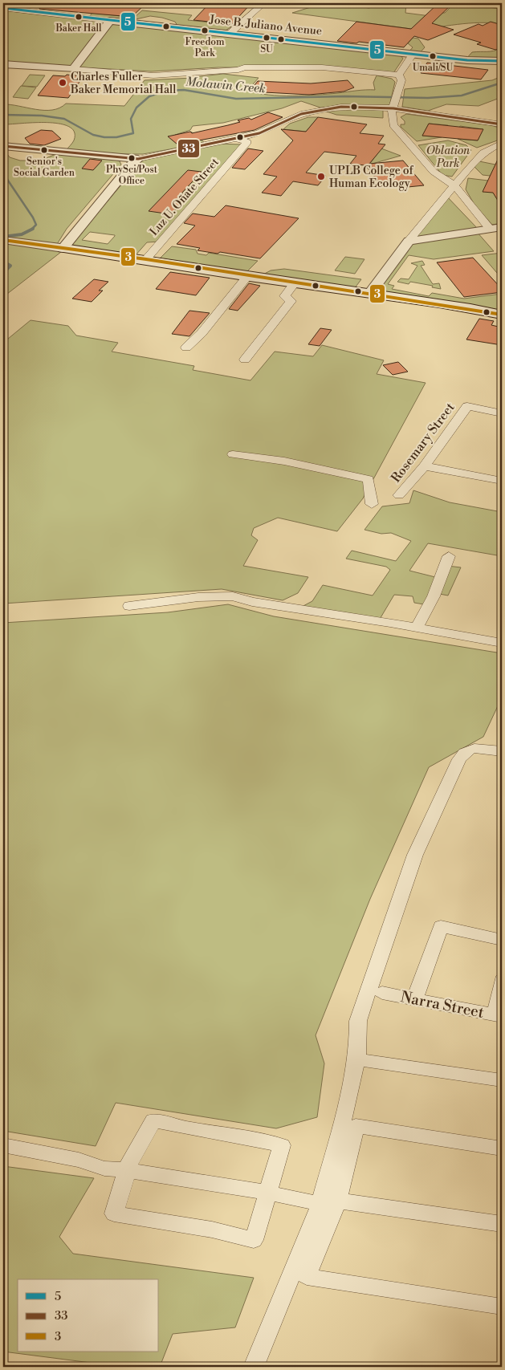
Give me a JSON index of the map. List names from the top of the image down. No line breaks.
{"streets":{"street":["Jose B. Juliano Avenue","Luz U. Oñate Street","Rosemary Street","Narra Street"]},"water":["Molawin Creek"],"parks":["Oblation Park"],"places":["Baker Hall","Freedom Park","SU","Umali/SU","Charles Fuller Baker Memorial Hall","Senior's Social Garden","PhySci/Post Office","UPLB College of Human Ecology"],"lines":["transit line 5","transit line 33","transit line 3"],"legend":["5","33","3"]}
